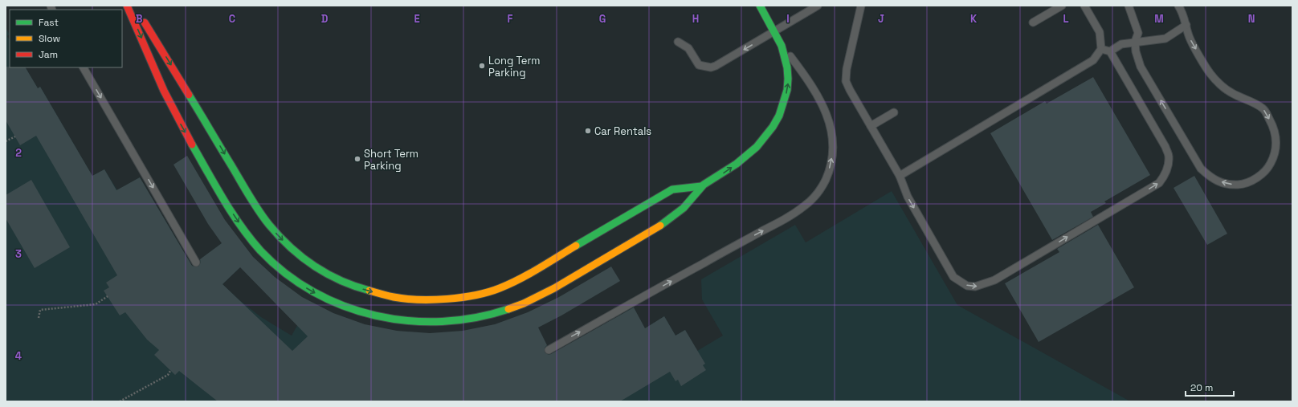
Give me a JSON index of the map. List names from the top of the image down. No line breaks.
{"places":["Long Term Parking","Car Rentals","Short Term Parking"],"legend":["Fast","Slow","Jam"],"scale_bar":"20 m","grid":{"columns":["B","C","D","E","F","G","H","I","J","K","L","M","N"],"rows":["2","3","4"]}}
